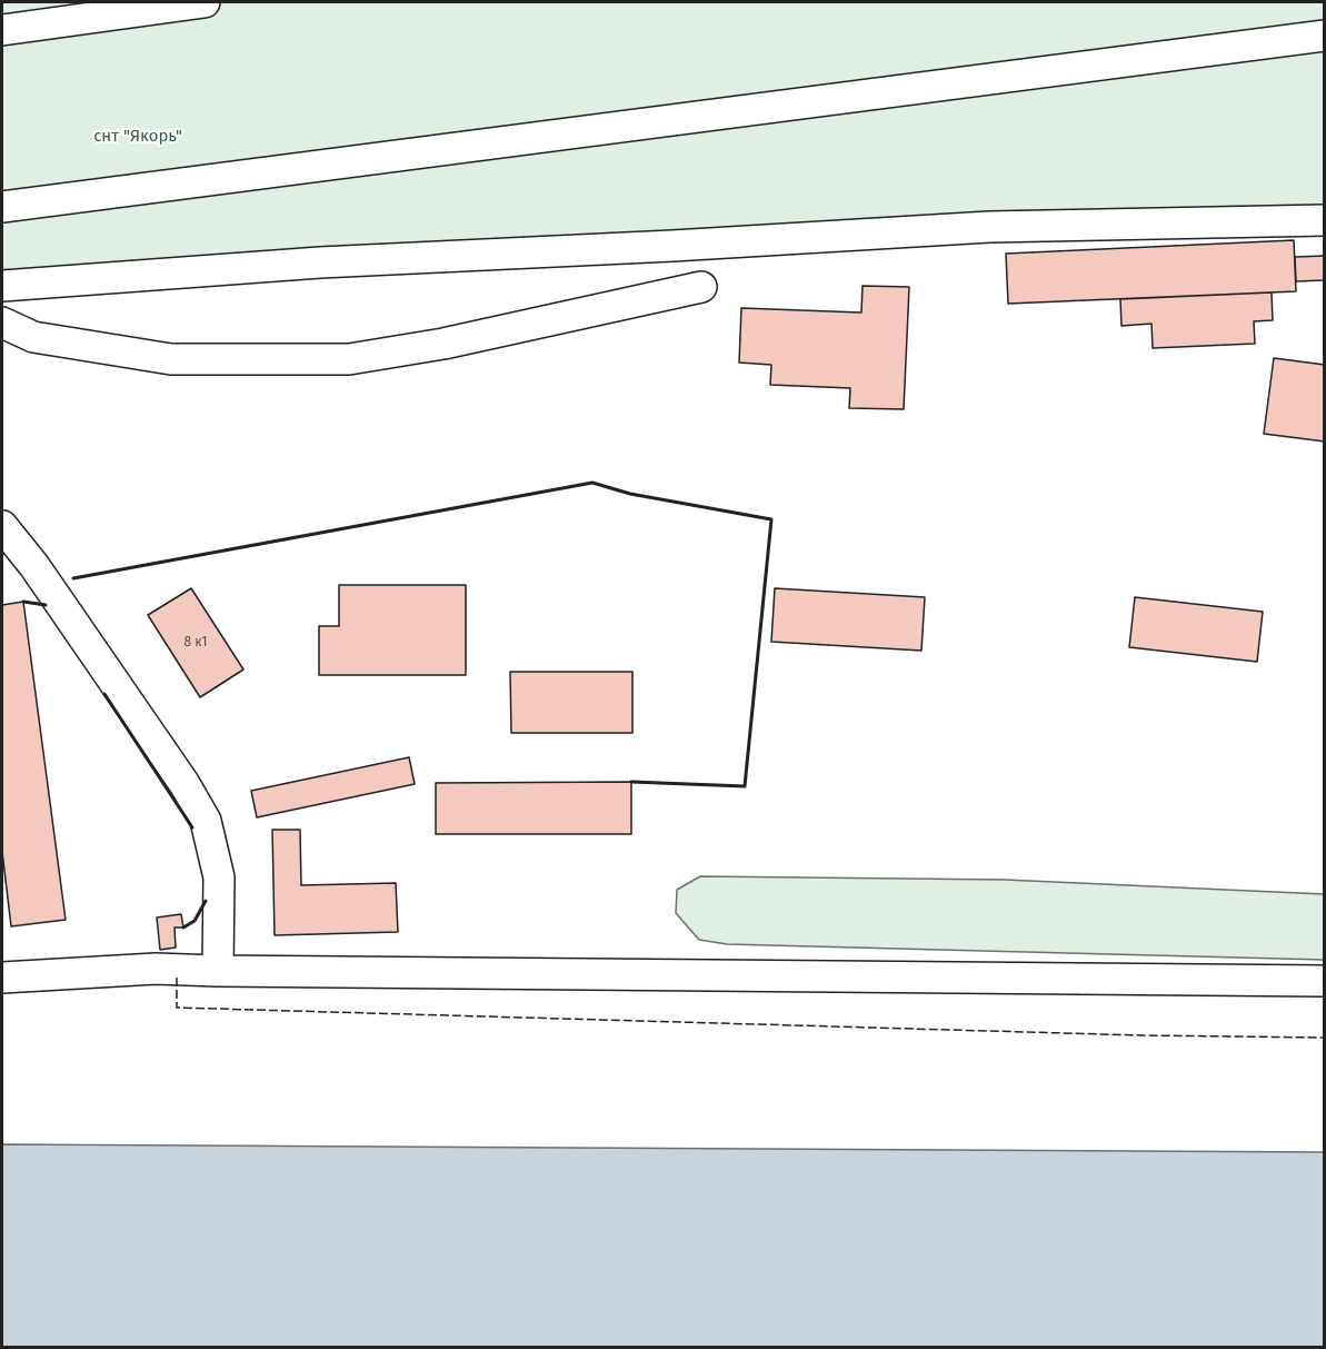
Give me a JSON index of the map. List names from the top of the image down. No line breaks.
{"parks":["снт \"Якорь\""],"house_numbers":["8 к1"]}
